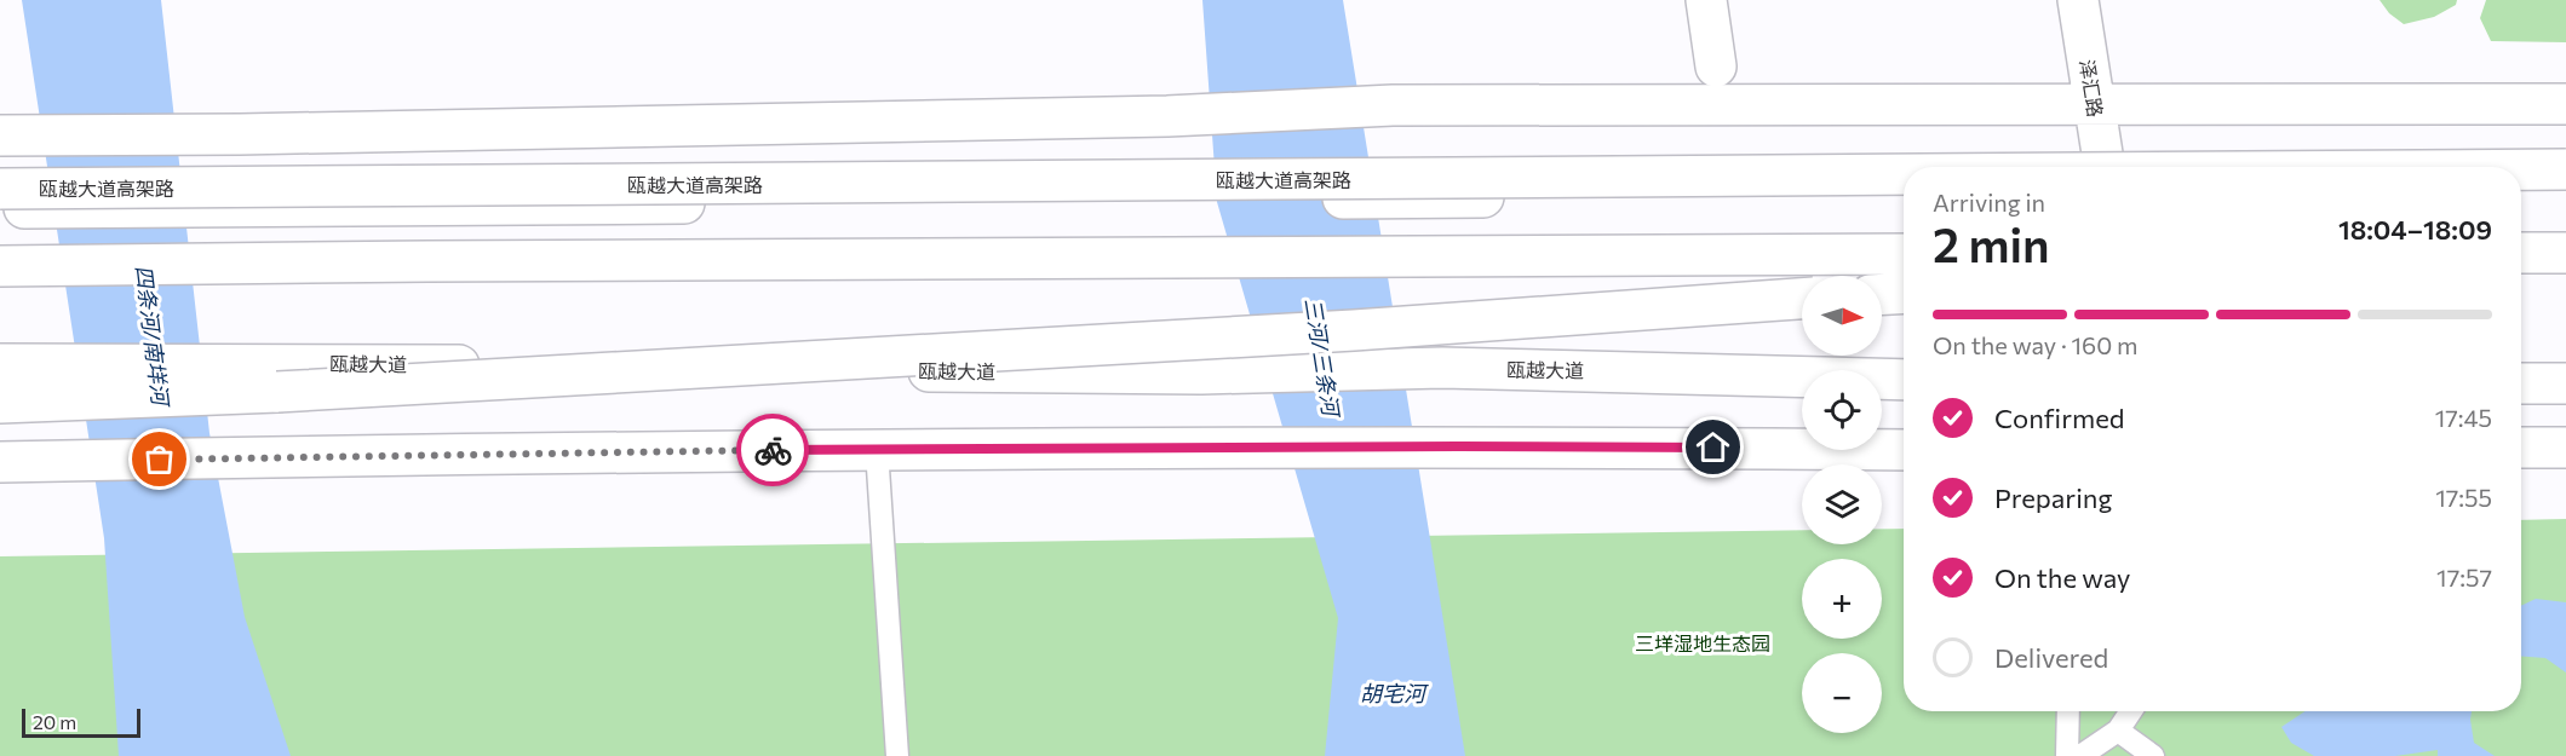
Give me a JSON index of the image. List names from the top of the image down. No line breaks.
{"streets":{"main road":["泽汇路","瓯越大道高架路","瓯越大道"]},"water":["四条河/南垟河","三河/三条河","胡宅河"],"parks":["三垟湿地生态园"],"scale_bar":"20 m","north":"right","page":{"heading":["2 min","Arriving in","18:04–18:09"],"map_buttons":["+","−"],"bar":"On the way · 160 m","list":[["Confirmed","17:45"],["Preparing","17:55"],["On the way","17:57"],"Delivered"],"scale":"20 m"}}
